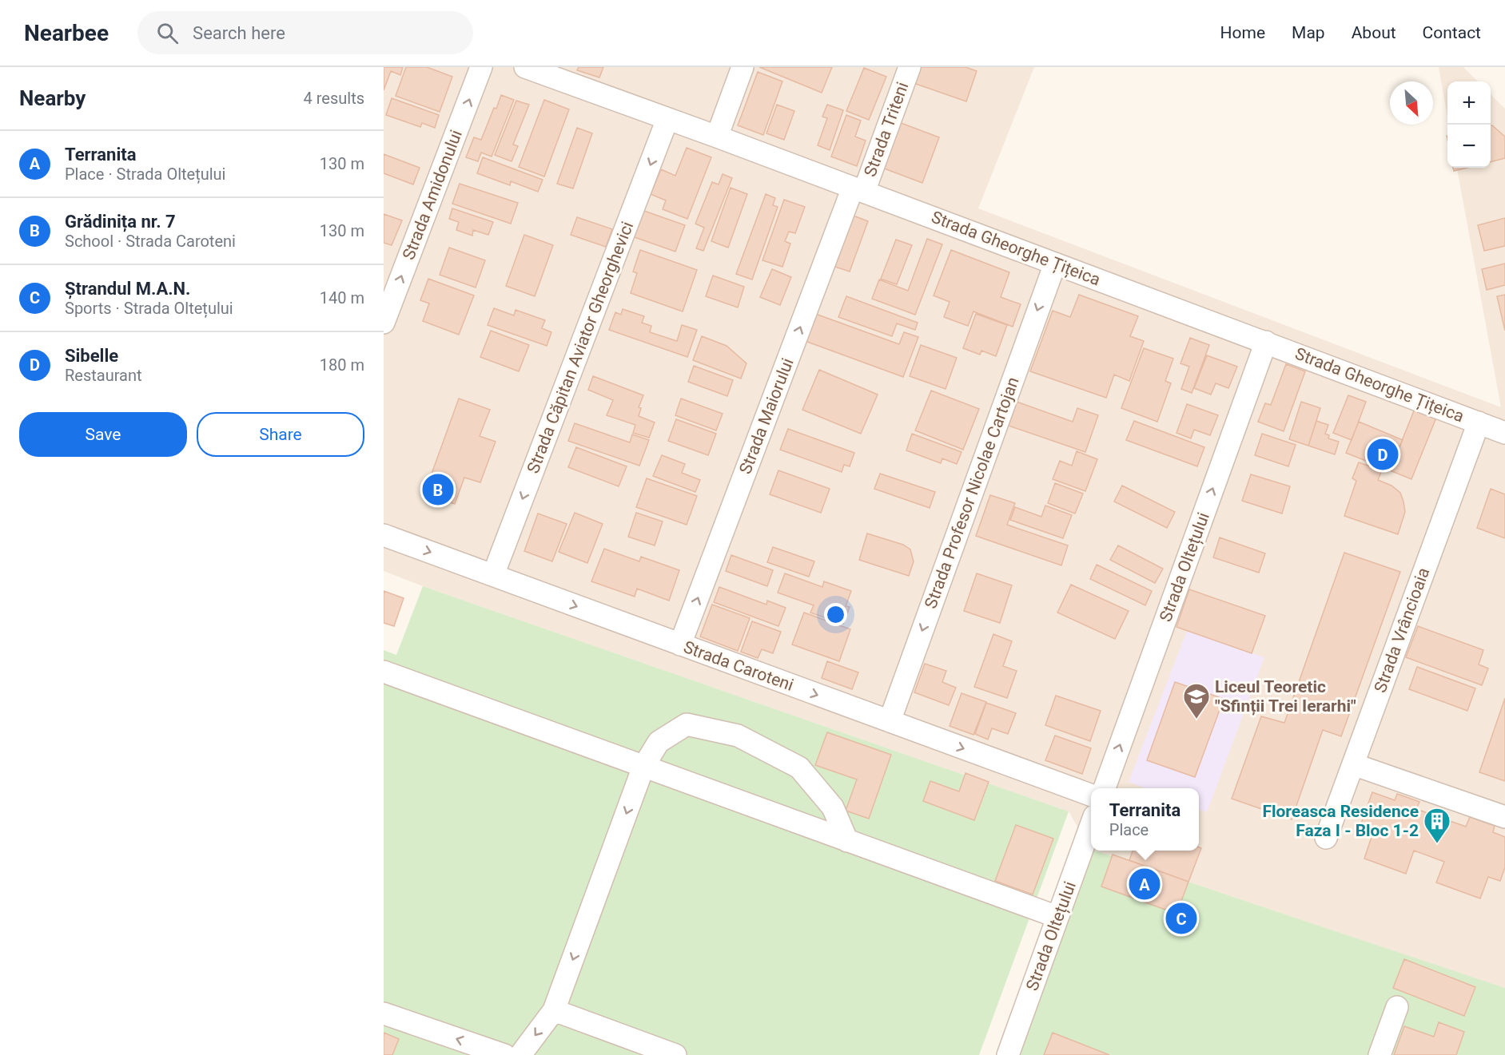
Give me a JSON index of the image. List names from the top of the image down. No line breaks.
{"streets":{"street":["Strada Triteni","Strada Amidonului","Strada Gheorghe Țițeica","Strada Căpitan Aviator Gheorghevici","Strada Maiorului","Strada Profesor Nicolae Cartojan","Strada Oltețului","Strada Vrâncioaia","Strada Caroteni"]},"crossings":[["Strada Triteni","Strada Gheorghe Țițeica"],["Strada Triteni","Strada Maiorului"],["Strada Gheorghe Țițeica","Strada Căpitan Aviator Gheorghevici"],["Strada Gheorghe Țițeica","Strada Maiorului"],["Strada Gheorghe Țițeica","Strada Profesor Nicolae Cartojan"],["Strada Gheorghe Țițeica","Strada Oltețului"],["Strada Gheorghe Țițeica","Strada Vrâncioaia"],["Strada Căpitan Aviator Gheorghevici","Strada Caroteni"],["Strada Maiorului","Strada Caroteni"],["Strada Profesor Nicolae Cartojan","Strada Caroteni"]],"one_way":["Strada Amidonului","Strada Căpitan Aviator Gheorghevici","Strada Maiorului","Strada Profesor Nicolae Cartojan","Strada Oltețului"],"places":{"school or university":["Liceul Teoretic \"Sfinții Trei Ierarhi\""],"building":["Floreasca Residence Faza I - Bloc 1-2"]},"north":"bottom right","page":{"header":"Nearbee","search":"Search here","nav":["Home","Map","About","Contact"],"heading":["Nearby","4 results"],"map_buttons":["+","−"],"list":[{"mark":"A","name":"Terranita","note":"Place · Strada Oltețului","value":"130 m"},{"mark":"B","name":"Grădinița nr. 7","note":"School · Strada Caroteni","value":"130 m"},{"mark":"C","name":"Ștrandul M.A.N.","note":"Sports · Strada Oltețului","value":"140 m"},{"mark":"D","name":"Sibelle","note":"Restaurant","value":"180 m"}],"buttons":["Save","Share"],"pins":["D","B","A","C"],"popup":["Terranita","Place"]}}
